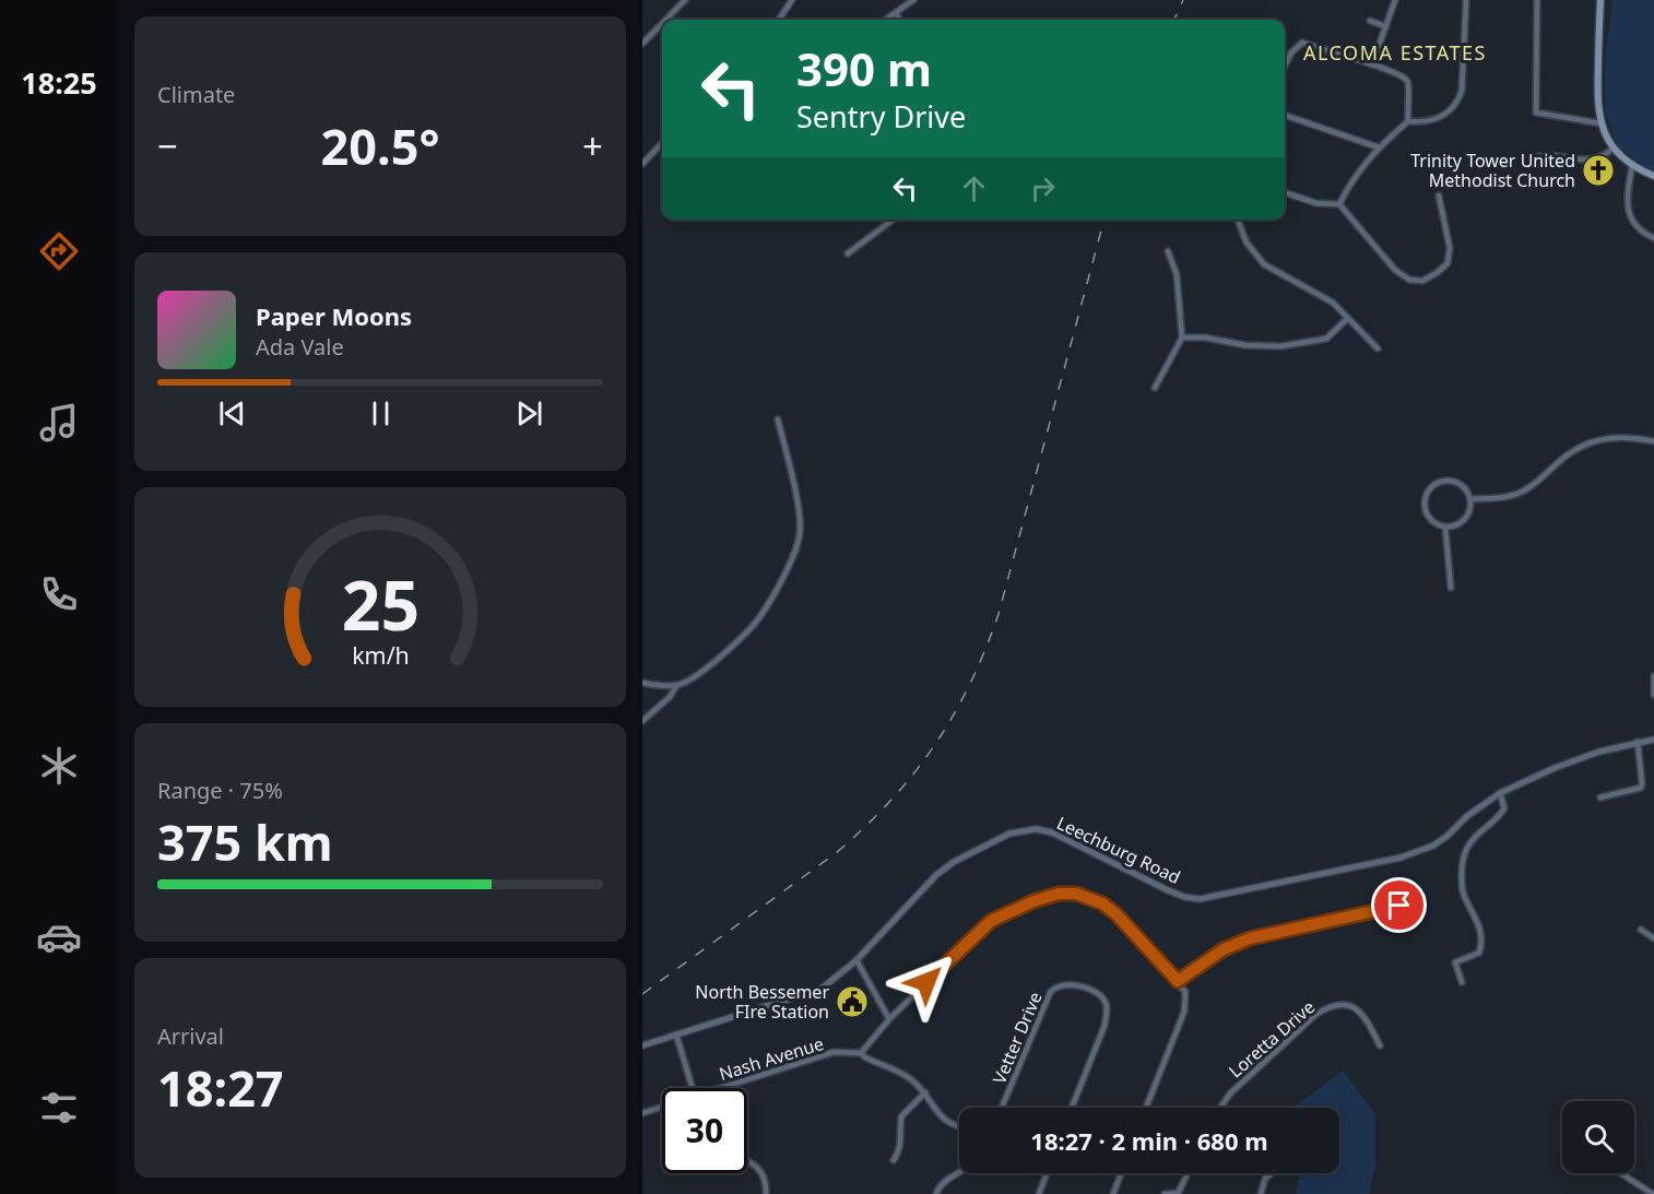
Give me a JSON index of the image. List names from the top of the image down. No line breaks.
{"streets":{"street":["Leechburg Road","Vetter Drive","Loretta Drive","Nash Avenue"]},"districts":["ALCOMA ESTATES"],"places":{"church":["Trinity Tower United Methodist Church"],"public building":["North Bessemer FIre Station"]},"page":{"tabs":"18:25","tile":["Climate",["Range · 75%","375 km"],["Arrival","18:27"]],"turn":["390 m","Sentry Drive"],"heat":["−","20.5°","+"],"song":["Paper Moons","Ada Vale"],"limit":"30","trip":"18:27 · 2 min · 680 m","gauge":["25","km/h"]}}
